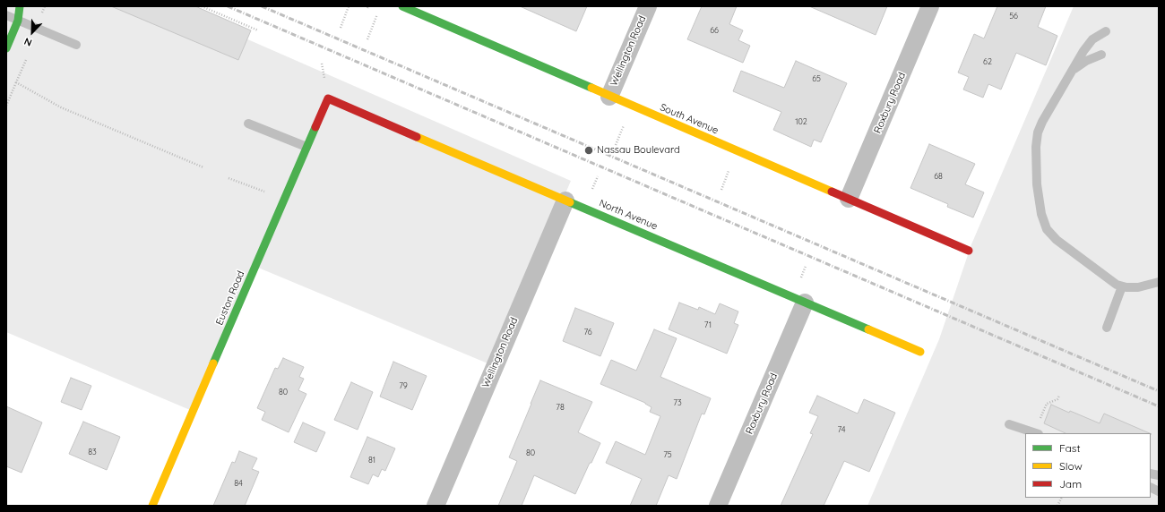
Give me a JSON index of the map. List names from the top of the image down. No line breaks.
{"streets":{"street":["Wellington Road","Roxbury Road","South Avenue","North Avenue","Euston Road"]},"crossings":[["Wellington Road","South Avenue"],["Wellington Road","North Avenue"],["Roxbury Road","South Avenue"],["Roxbury Road","North Avenue"],["North Avenue","Euston Road"]],"places":["Nassau Boulevard"],"house_numbers":["56","66","62","65","102","68","71","76","79","80","73","78","74","83","80","75","81","84"],"legend":["Fast","Slow","Jam"],"north":"bottom left"}
